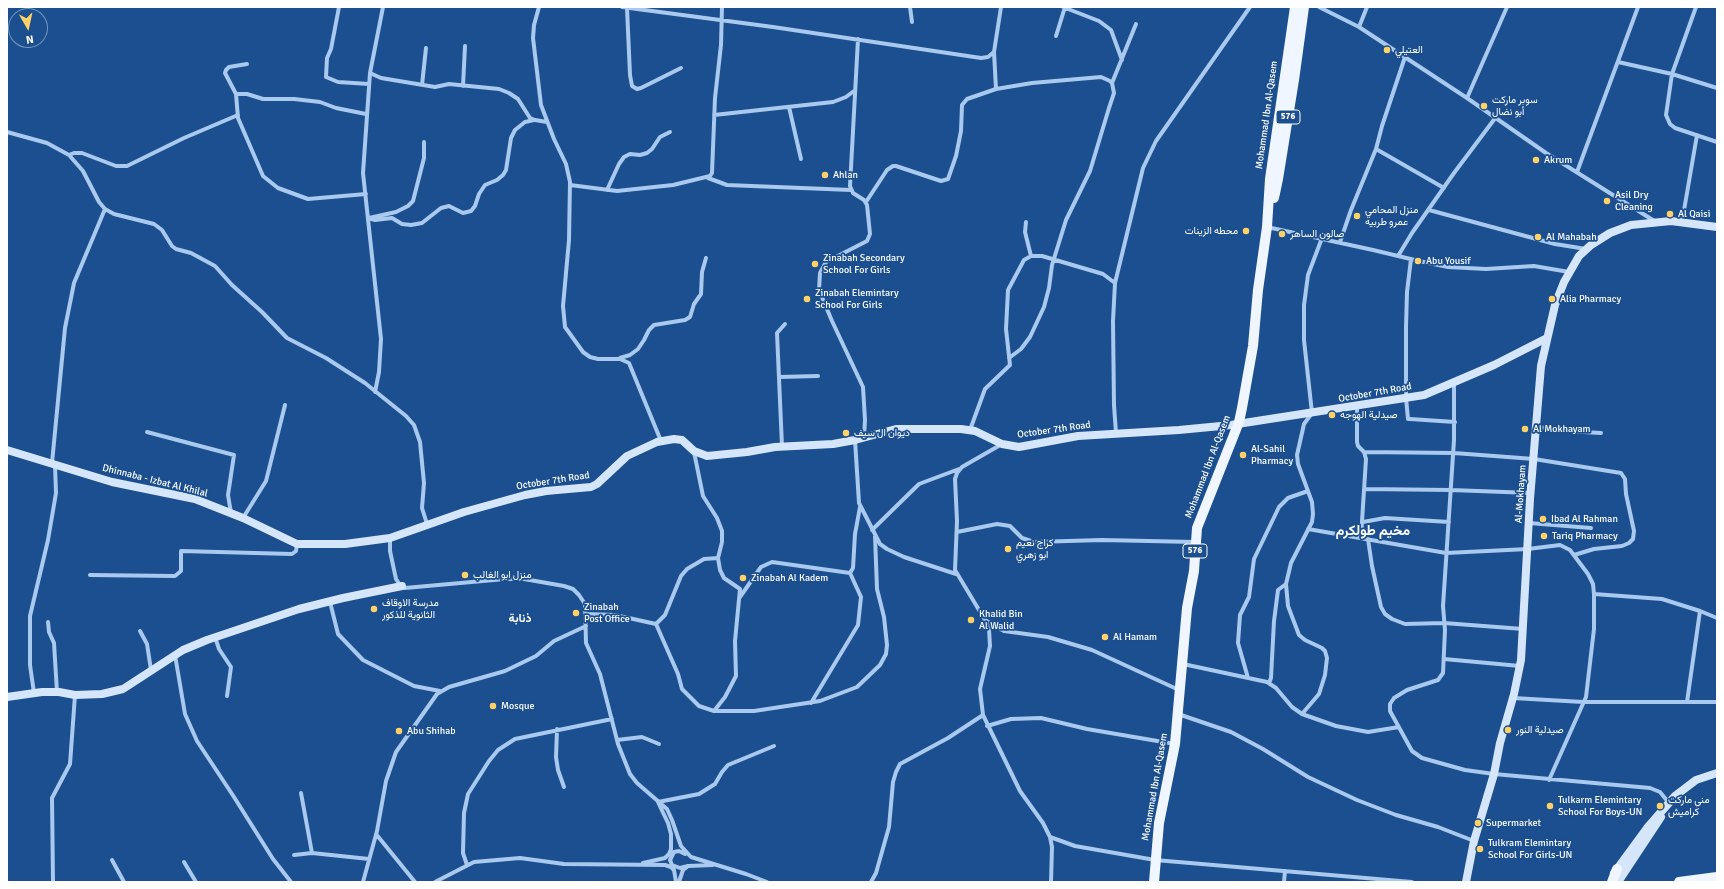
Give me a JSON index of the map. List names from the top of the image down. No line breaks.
{"streets":{"main road":["Mohammad Ibn Al-Qasem","576"],"street":["October 7th Road","Dhinnaba - Izbat Al Khilal","Al-Mokhayam"]},"crossings":[["Mohammad Ibn Al-Qasem","October 7th Road"],["October 7th Road","Dhinnaba - Izbat Al Khilal"],["October 7th Road","Al-Mokhayam"]],"districts":["مخيم طولكرم","ذنابة"],"places":["العتيلي","سوبر ماركت أبو نضال","Akrum","Ahlan","Asil Dry Cleaning","Al Qaisi","منزل المحامي عمرو طربيه","محطه الزينات","صالون الساهر","Al Mahabah","Abu Yousif","Zinabah Secondary School For Girls","Zinabah Elemintary School For Girls","Alia Pharmacy","صيدلية الهوجه","Al Mokhayam","ديوان ال سيف","Al-Sahil Pharmacy","Ibad Al Rahman","Tariq Pharmacy","كراج نعيم ابو زهري","منزل ابو الغالب","Zinabah Al Kadem","مدرسة الاوقاف الثانوية للذكور","Zinabah Post Office","Khalid Bin Al Walid","Al Hamam","Mosque","صيدلية النور","Abu Shihab","Tulkarm Elemintary School For Boys-UN","مني ماركت كراميش","Supermarket","Tulkram Elemintary School For Girls-UN"],"north":"bottom"}
